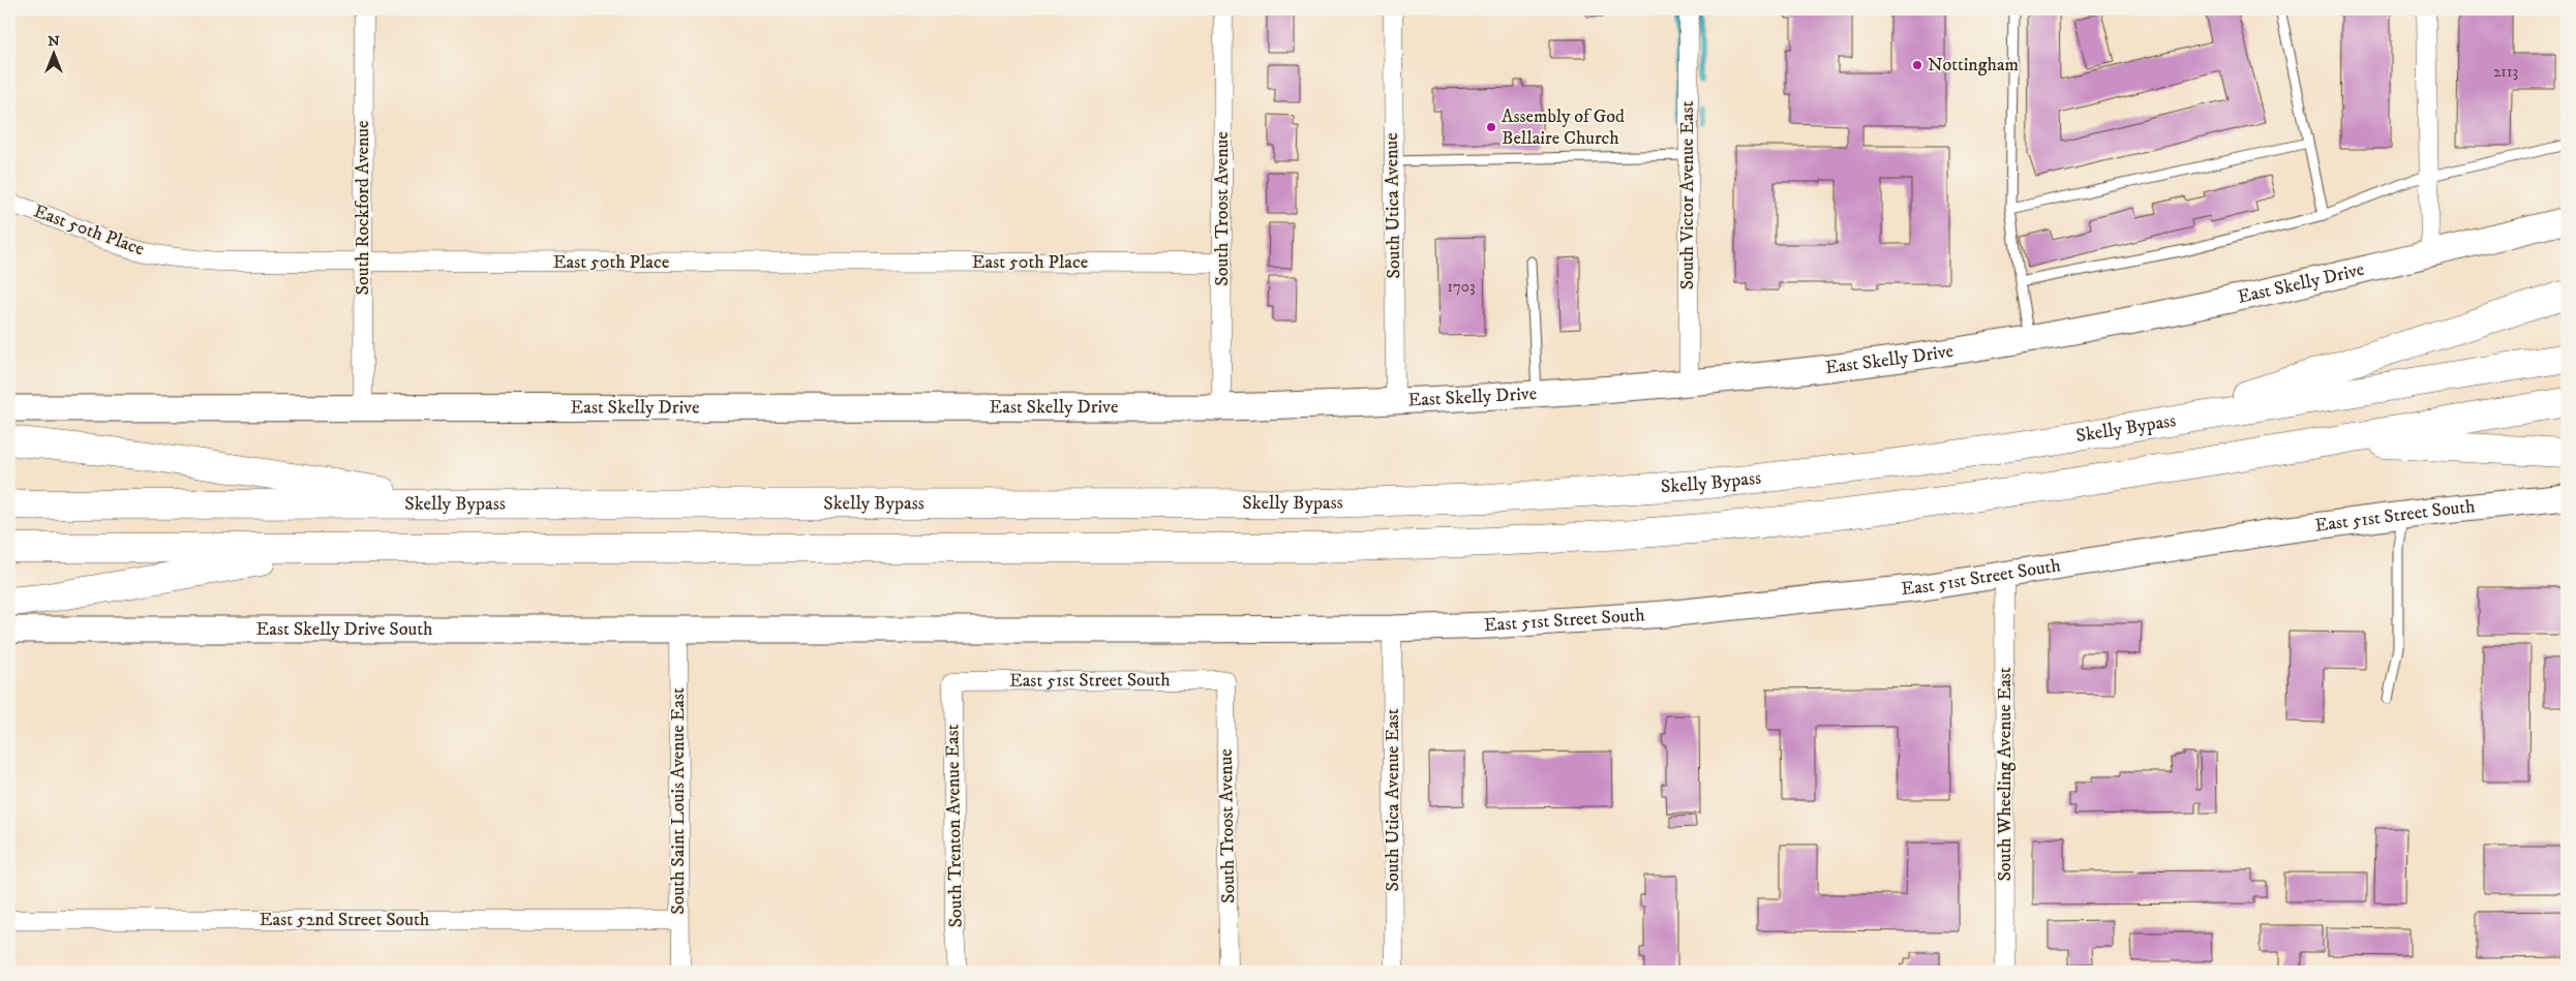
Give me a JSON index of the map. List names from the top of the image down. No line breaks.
{"streets":{"highway":["Skelly Bypass"],"main road":["East Skelly Drive","East 51st Street South","East Skelly Drive South"],"street":["South Victor Avenue East","South Utica Avenue","South Rockford Avenue","South Troost Avenue","East 50th Place","South Wheeling Avenue East","South Utica Avenue East","South Saint Louis Avenue East","South Trenton Avenue East","East 52nd Street South"]},"crossings":[["South Victor Avenue East","East Skelly Drive"],["South Utica Avenue","East Skelly Drive"],["South Rockford Avenue","East 50th Place"],["South Rockford Avenue","East Skelly Drive"],["South Troost Avenue","East 50th Place"],["South Troost Avenue","East Skelly Drive"],["South Troost Avenue","East 51st Street South"],["East 51st Street South","South Wheeling Avenue East"],["East 51st Street South","South Utica Avenue East"],["East 51st Street South","South Trenton Avenue East"],["East Skelly Drive South","South Saint Louis Avenue East"],["South Saint Louis Avenue East","East 52nd Street South"]],"places":["Nottingham","Assembly of God Bellaire Church"],"house_numbers":["2113","1703"],"north":"top"}
